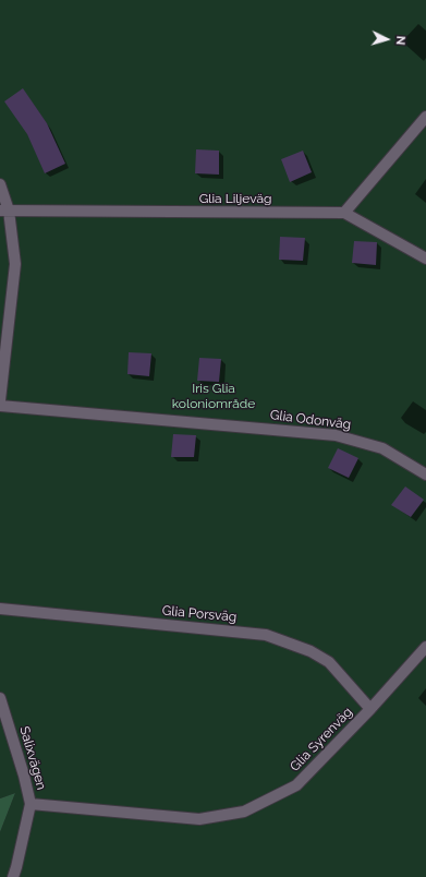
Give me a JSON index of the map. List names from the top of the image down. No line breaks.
{"streets":{"street":["Glia Liljeväg","Glia Odonväg","Glia Porsväg","Glia Syrenväg","Salixvägen"]},"crossings":[["Glia Porsväg","Glia Syrenväg"],["Glia Syrenväg","Salixvägen"]],"parks":["Iris Glia koloniområde"],"north":"right"}
